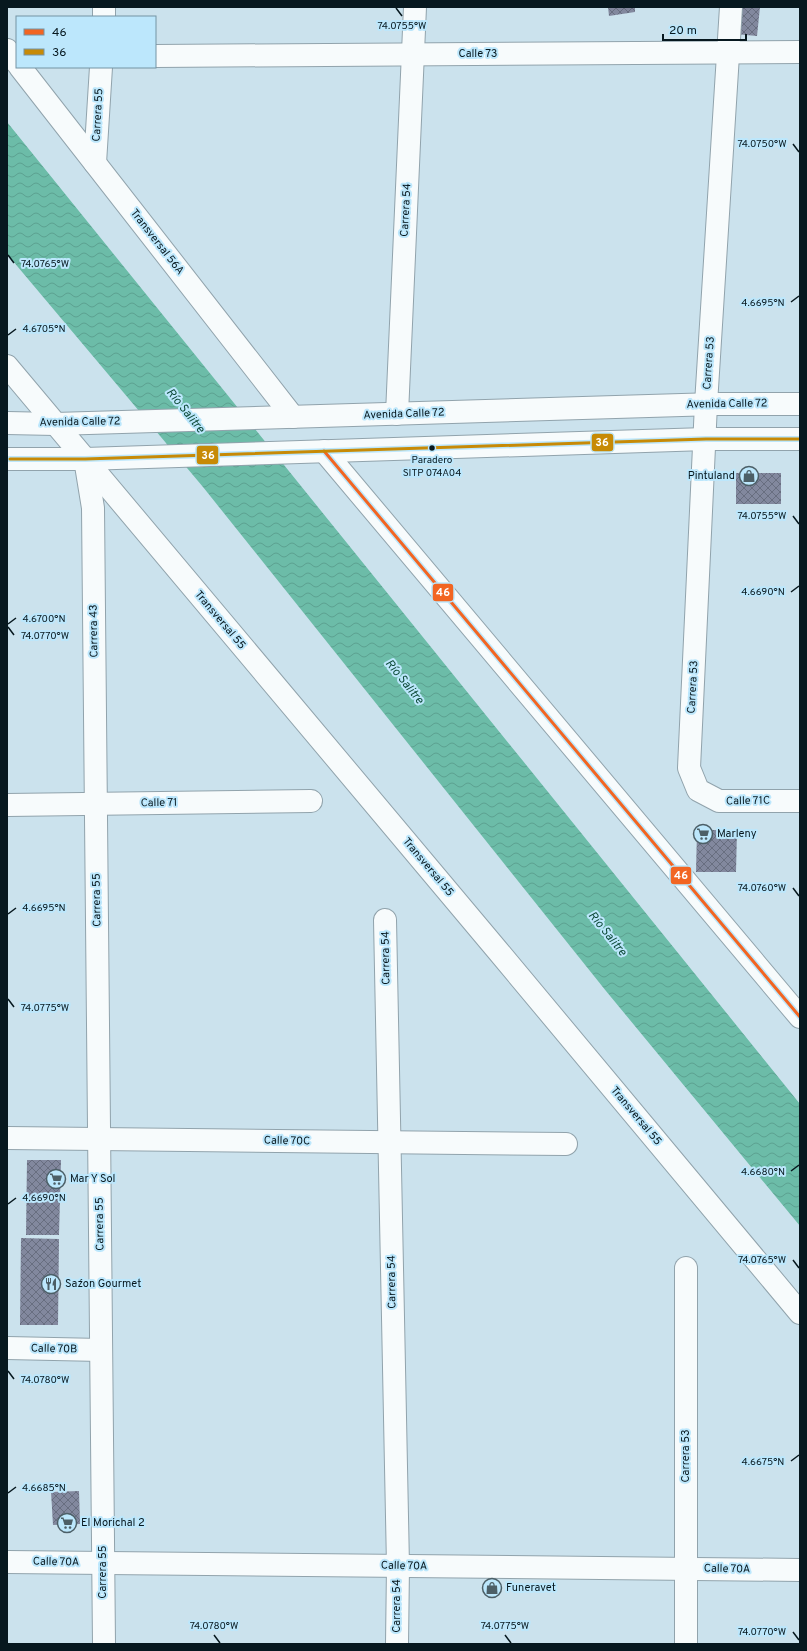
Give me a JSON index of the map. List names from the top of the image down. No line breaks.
{"streets":{"street":["Calle 73","Carrera 55","Carrera 54","Transversal 56A","Carrera 53","Avenida Calle 72","Transversal 55","Carrera 43","Calle 71C","Calle 71","Calle 70C","Calle 70B","Calle 70A"]},"crossings":[["Calle 73","Carrera 54"],["Calle 73","Carrera 53"],["Carrera 55","Transversal 56A"],["Carrera 55","Carrera 43"],["Carrera 55","Calle 71"],["Carrera 55","Calle 70C"],["Carrera 55","Calle 70B"],["Carrera 55","Calle 70A"],["Carrera 54","Avenida Calle 72"],["Carrera 54","Calle 70C"],["Carrera 54","Calle 70A"],["Transversal 56A","Avenida Calle 72"],["Carrera 53","Avenida Calle 72"],["Carrera 53","Calle 71C"],["Carrera 53","Calle 70A"],["Avenida Calle 72","Transversal 55"],["Transversal 55","Carrera 43"],["Carrera 43","Calle 71"]],"water":["Río Salitre"],"places":{"other":["Paradero SITP 074A04"],"shop":["Pintuland","Funeravet"],"supermarket":["Marleny","Mar Y Sol","El Morichal 2"],"restaurant":["Saźon Gourmet"]},"lines":["transit line 36","transit line 46"],"legend":["46","36"],"scale_bar":"20 m","coordinates":["74.0755°W","74.0750°W","74.0765°W","4.6695°N","4.6705°N","4.6690°N","4.6700°N","74.0770°W","74.0760°W","74.0775°W","4.6680°N","74.0780°W","4.6675°N","4.6685°N"]}
